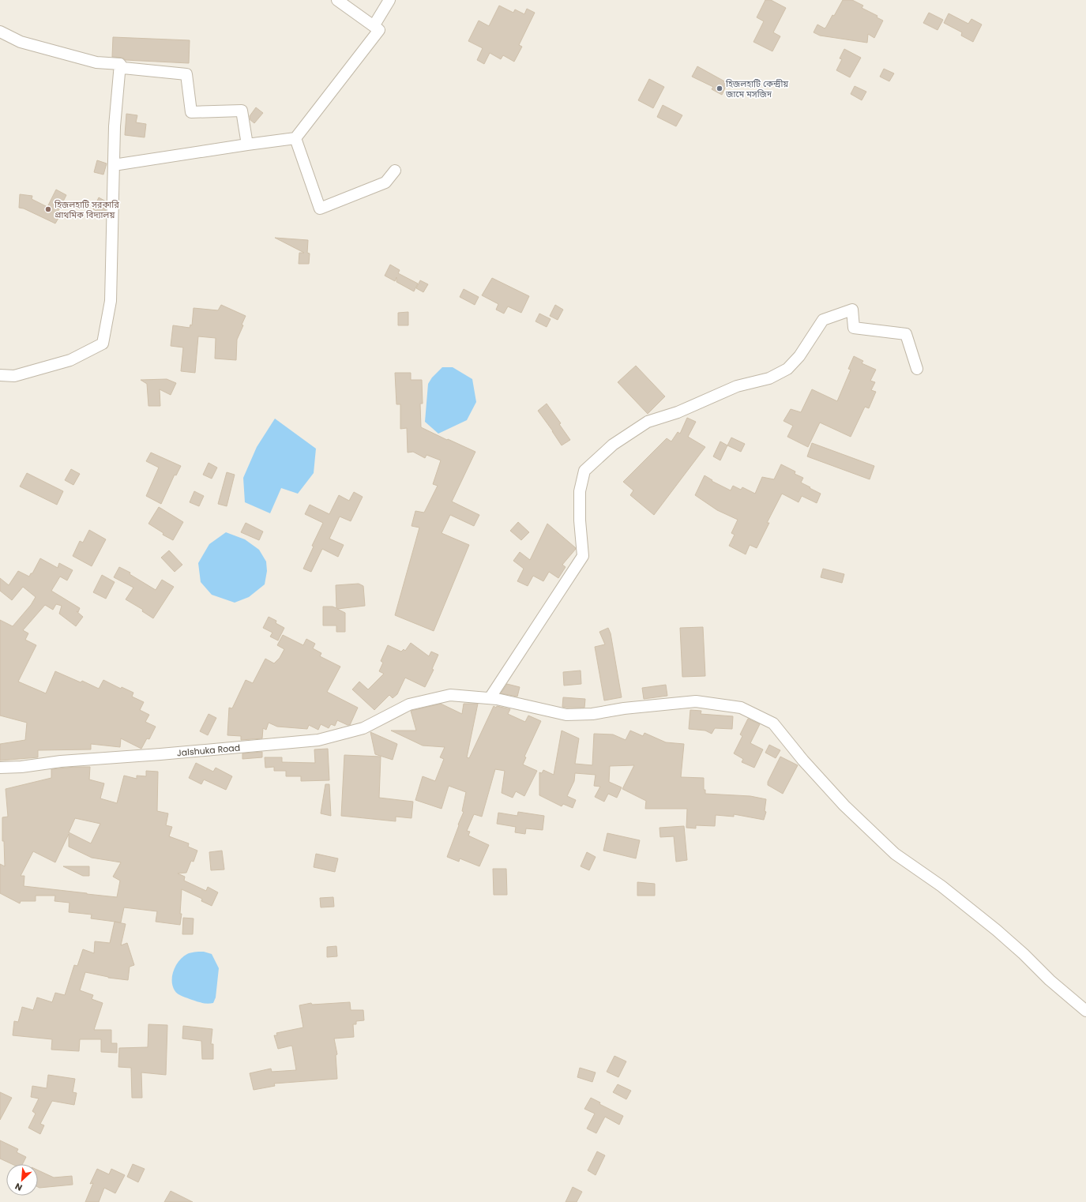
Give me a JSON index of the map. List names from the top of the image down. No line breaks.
{"streets":{"street":["Jalshuka Road"]},"places":["হিজলহাটি কেন্দ্রীয় জামে মসজিদ","হিজলহাটি সরকারি প্রাথমিক বিদ্যালয়"],"north":"bottom left"}
